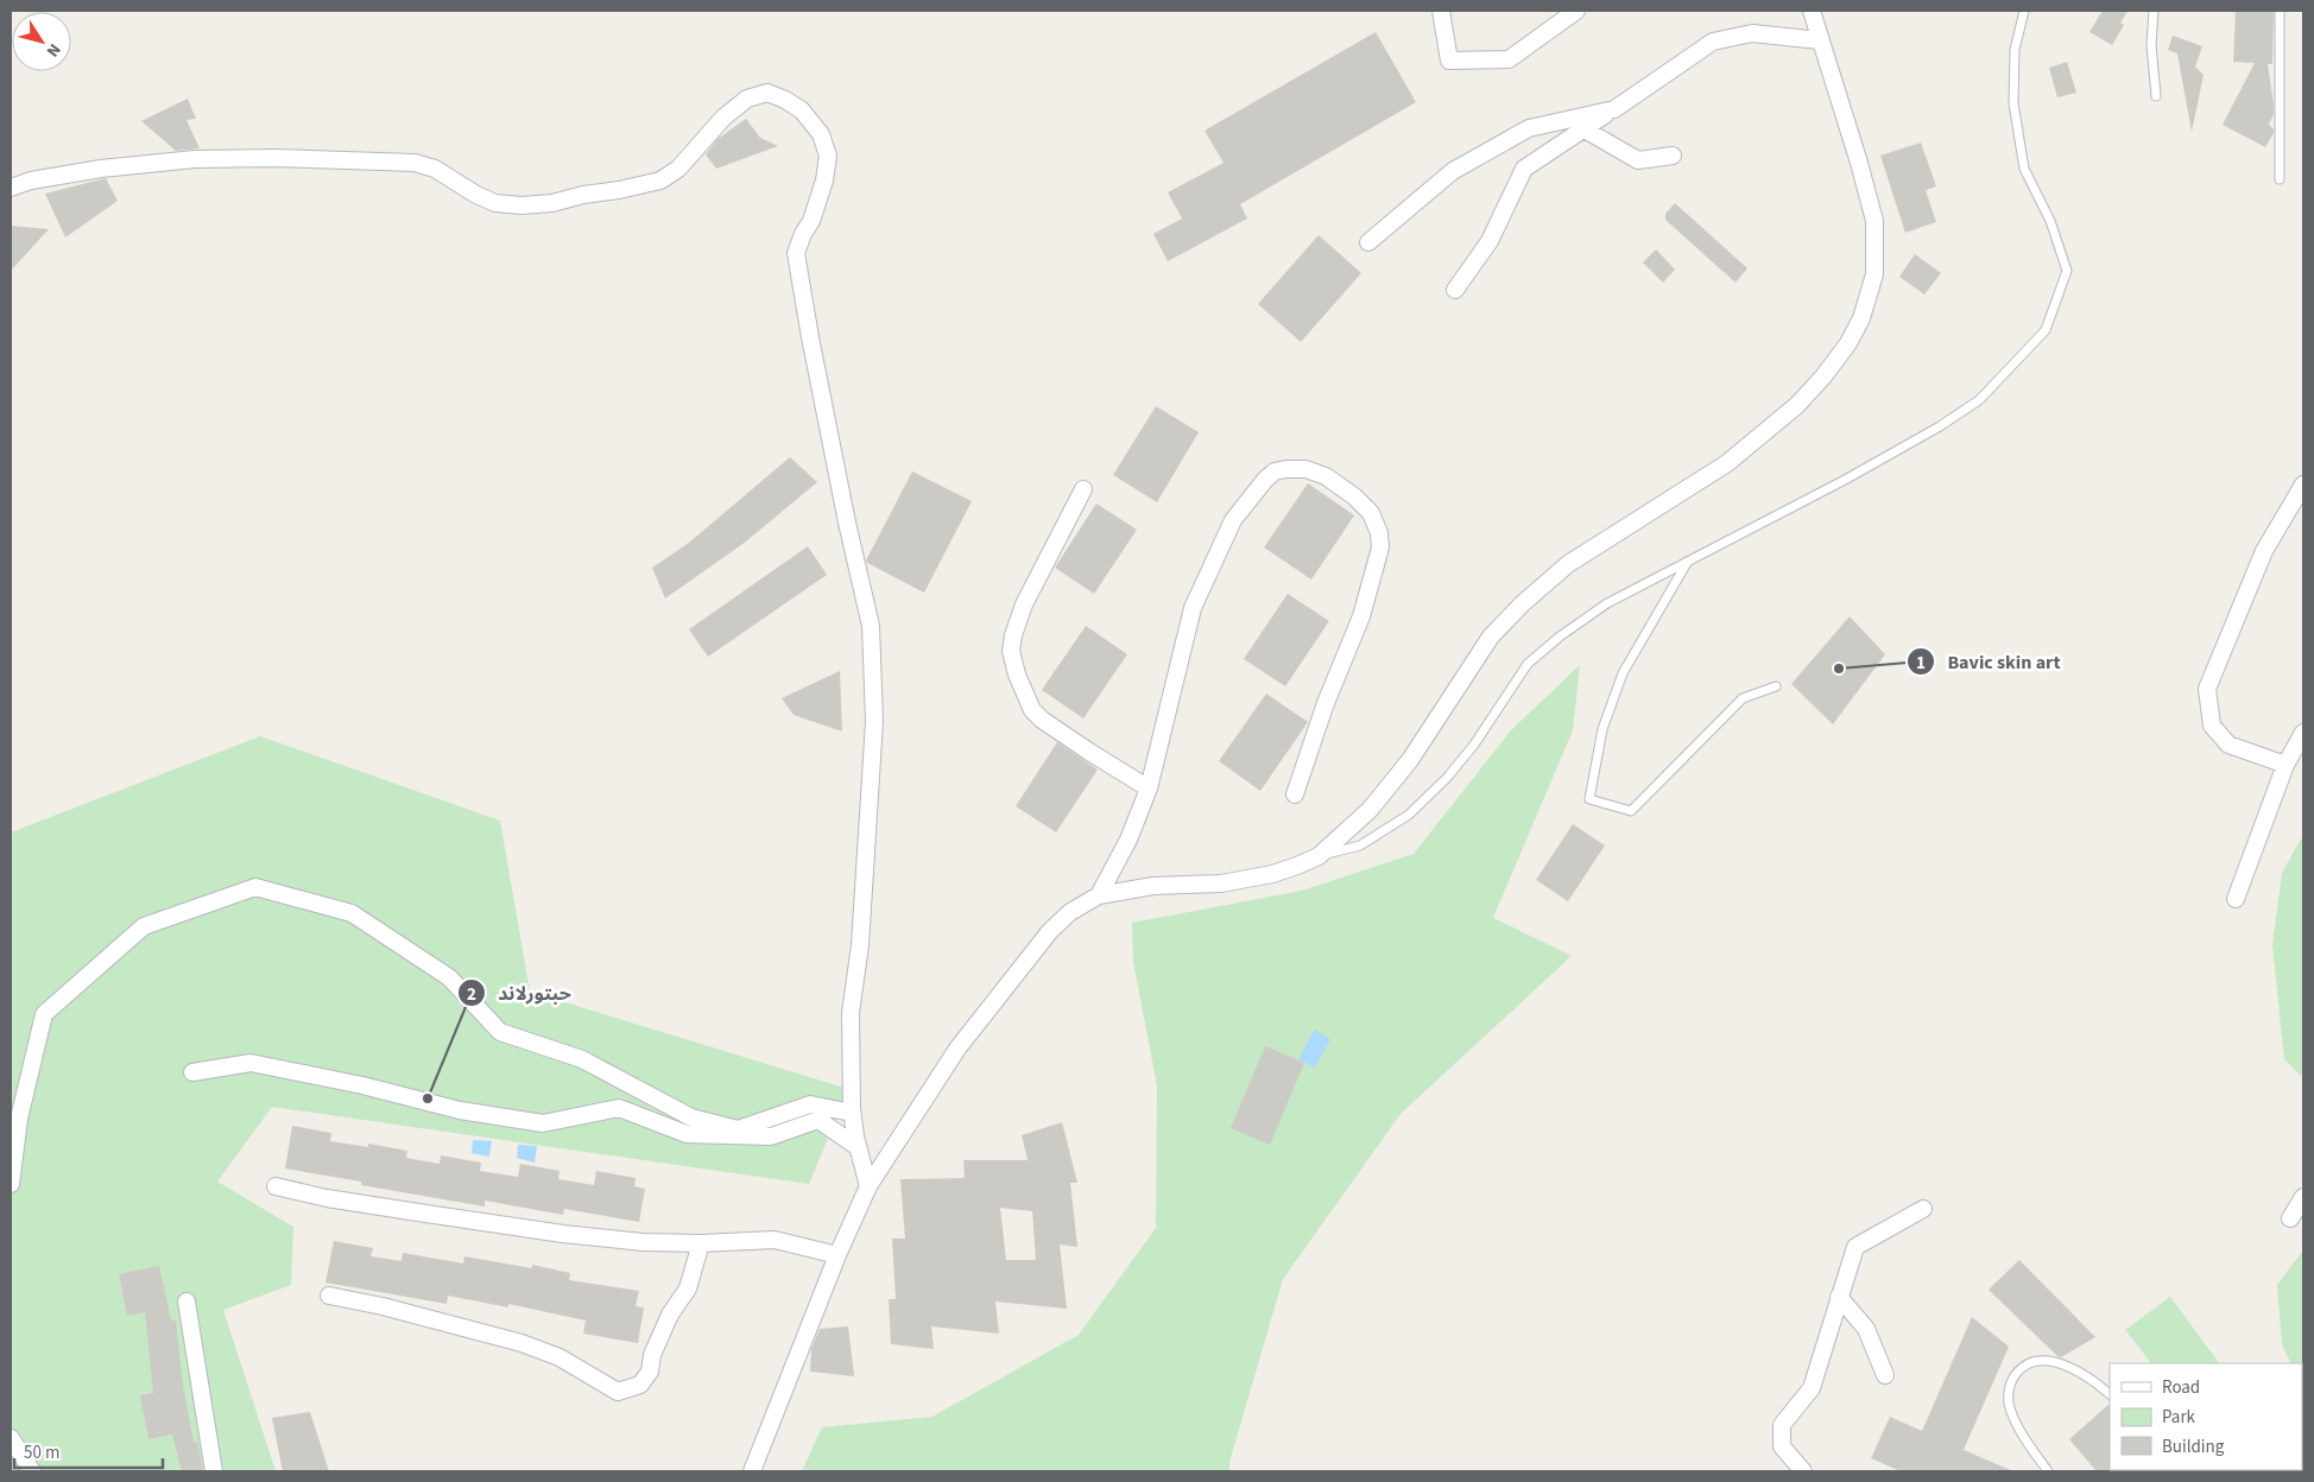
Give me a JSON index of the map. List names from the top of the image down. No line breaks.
{"places":["Bavic skin art","حبتورلاند"],"legend":["Road","Park","Building"],"scale_bar":"50 m","north":"bottom right"}
